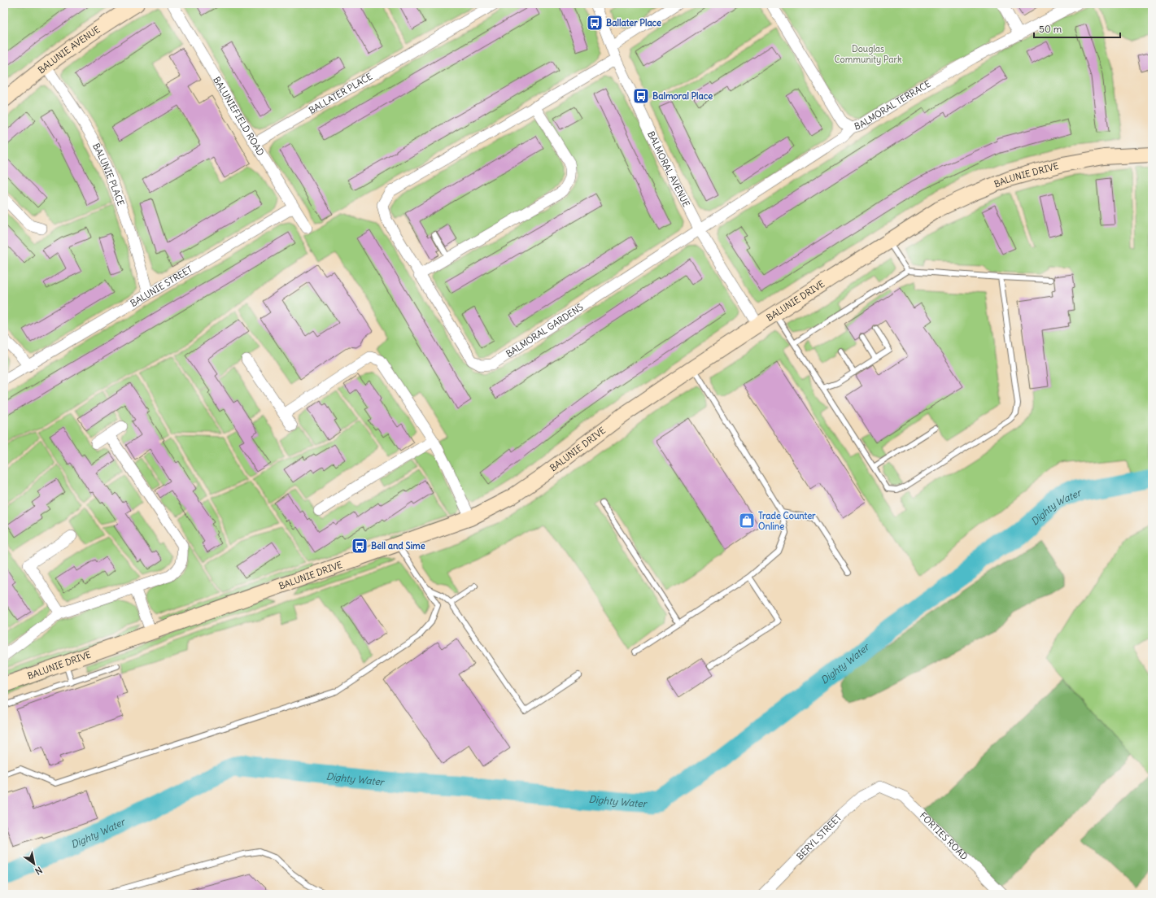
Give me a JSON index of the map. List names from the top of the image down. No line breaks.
{"streets":{"street":["BALUNIE AVENUE","BALLATER PLACE","BALMORAL TERRACE","BALUNIEFIELD ROAD","BALMORAL AVENUE","BALUNIE PLACE","BALUNIE DRIVE","BALUNIE STREET","BALMORAL GARDENS","FORTIES ROAD","BERYL STREET"]},"crossings":[["BALUNIE AVENUE","BALUNIE PLACE"],["BALLATER PLACE","BALUNIEFIELD ROAD"],["BALMORAL TERRACE","BALMORAL AVENUE"],["BALMORAL TERRACE","BALMORAL GARDENS"],["BALUNIEFIELD ROAD","BALUNIE STREET"],["BALMORAL AVENUE","BALUNIE DRIVE"],["BALMORAL AVENUE","BALMORAL GARDENS"],["BALUNIE PLACE","BALUNIE STREET"],["FORTIES ROAD","BERYL STREET"]],"water":["Dighty Water"],"parks":["Douglas Community Park"],"places":{"bus stop":["Ballater Place","Balmoral Place","Bell and Sime"],"shop":["Trade Counter Online"]},"scale_bar":"50 m","north":"bottom right"}
